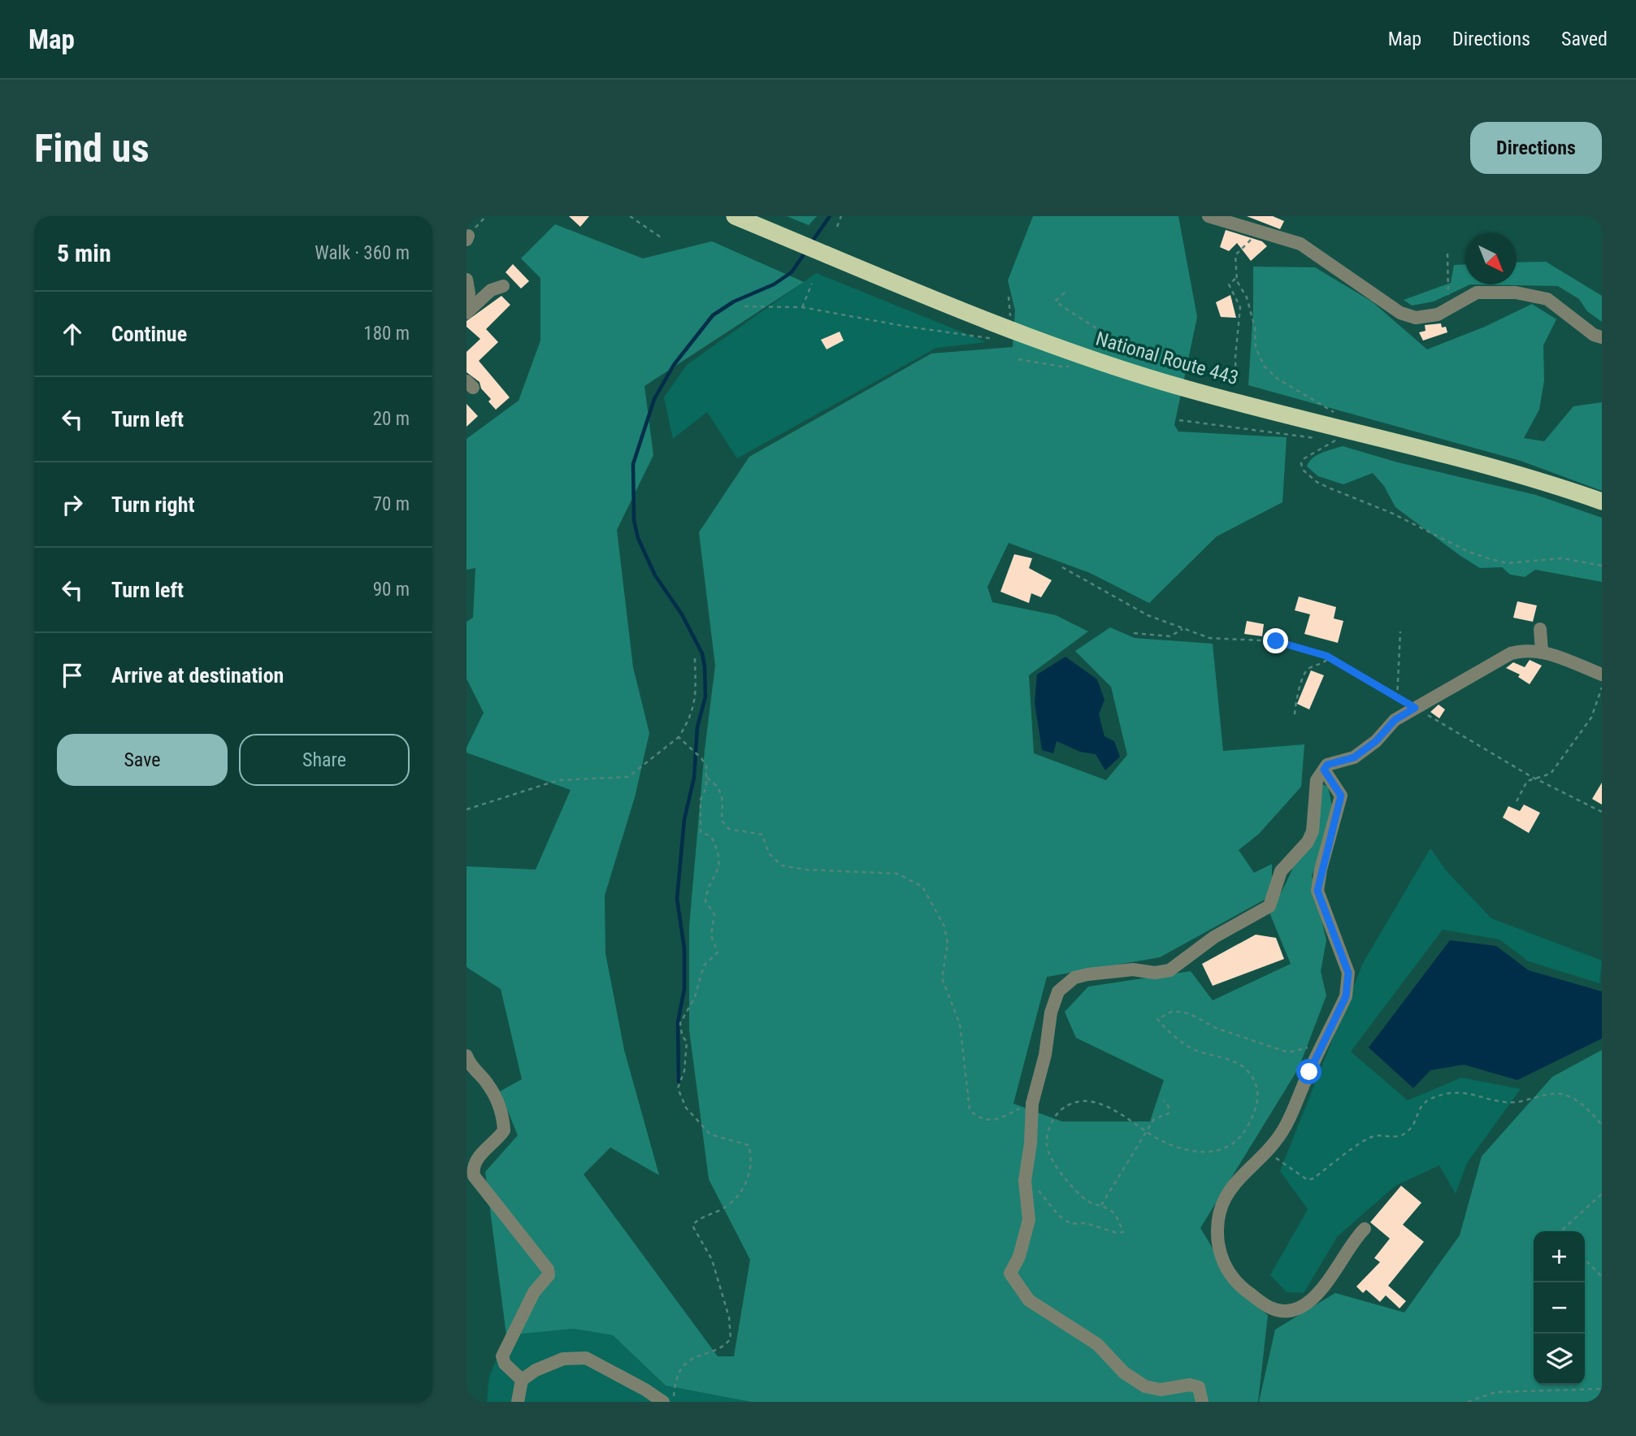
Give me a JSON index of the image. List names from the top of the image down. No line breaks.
{"streets":{"highway":["National Route 443"]},"north":"bottom right","page":{"header":"Map","nav":["Map","Directions","Saved"],"buttons":["Directions",["Save","Share"]],"title":"Find us","heading":["5 min","Walk · 360 m"],"list":[["Continue","180 m"],["Turn left","20 m"],["Turn right","70 m"],["Turn left","90 m"],"Arrive at destination"],"map_buttons":["+","−"]}}
